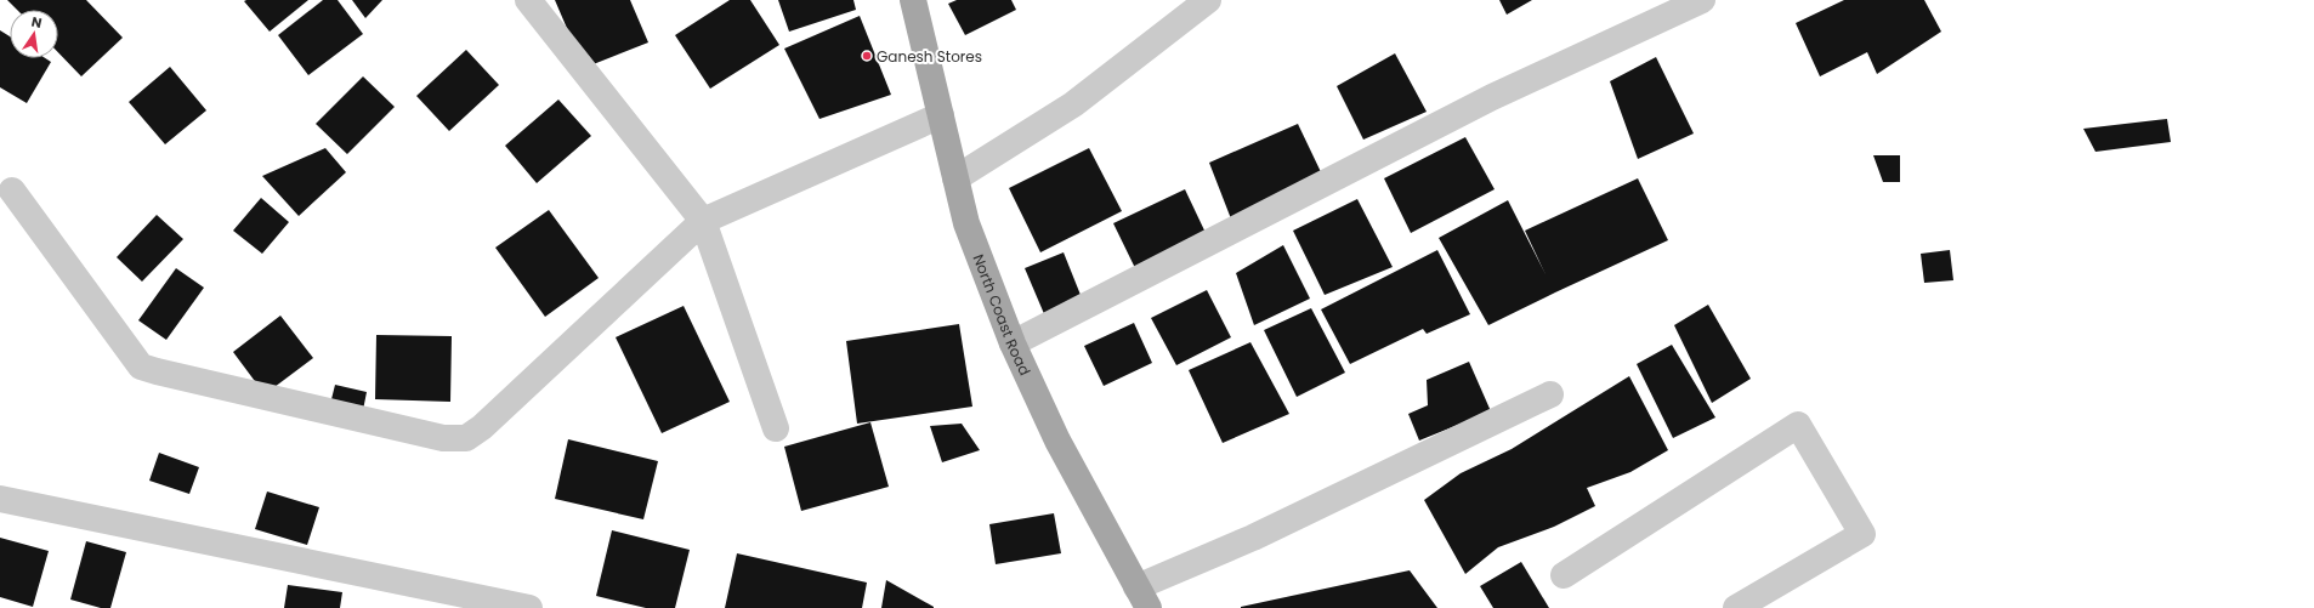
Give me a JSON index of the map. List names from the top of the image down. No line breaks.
{"streets":{"main road":["North Coast Road"]},"places":["Ganesh Stores"],"north":"top"}
